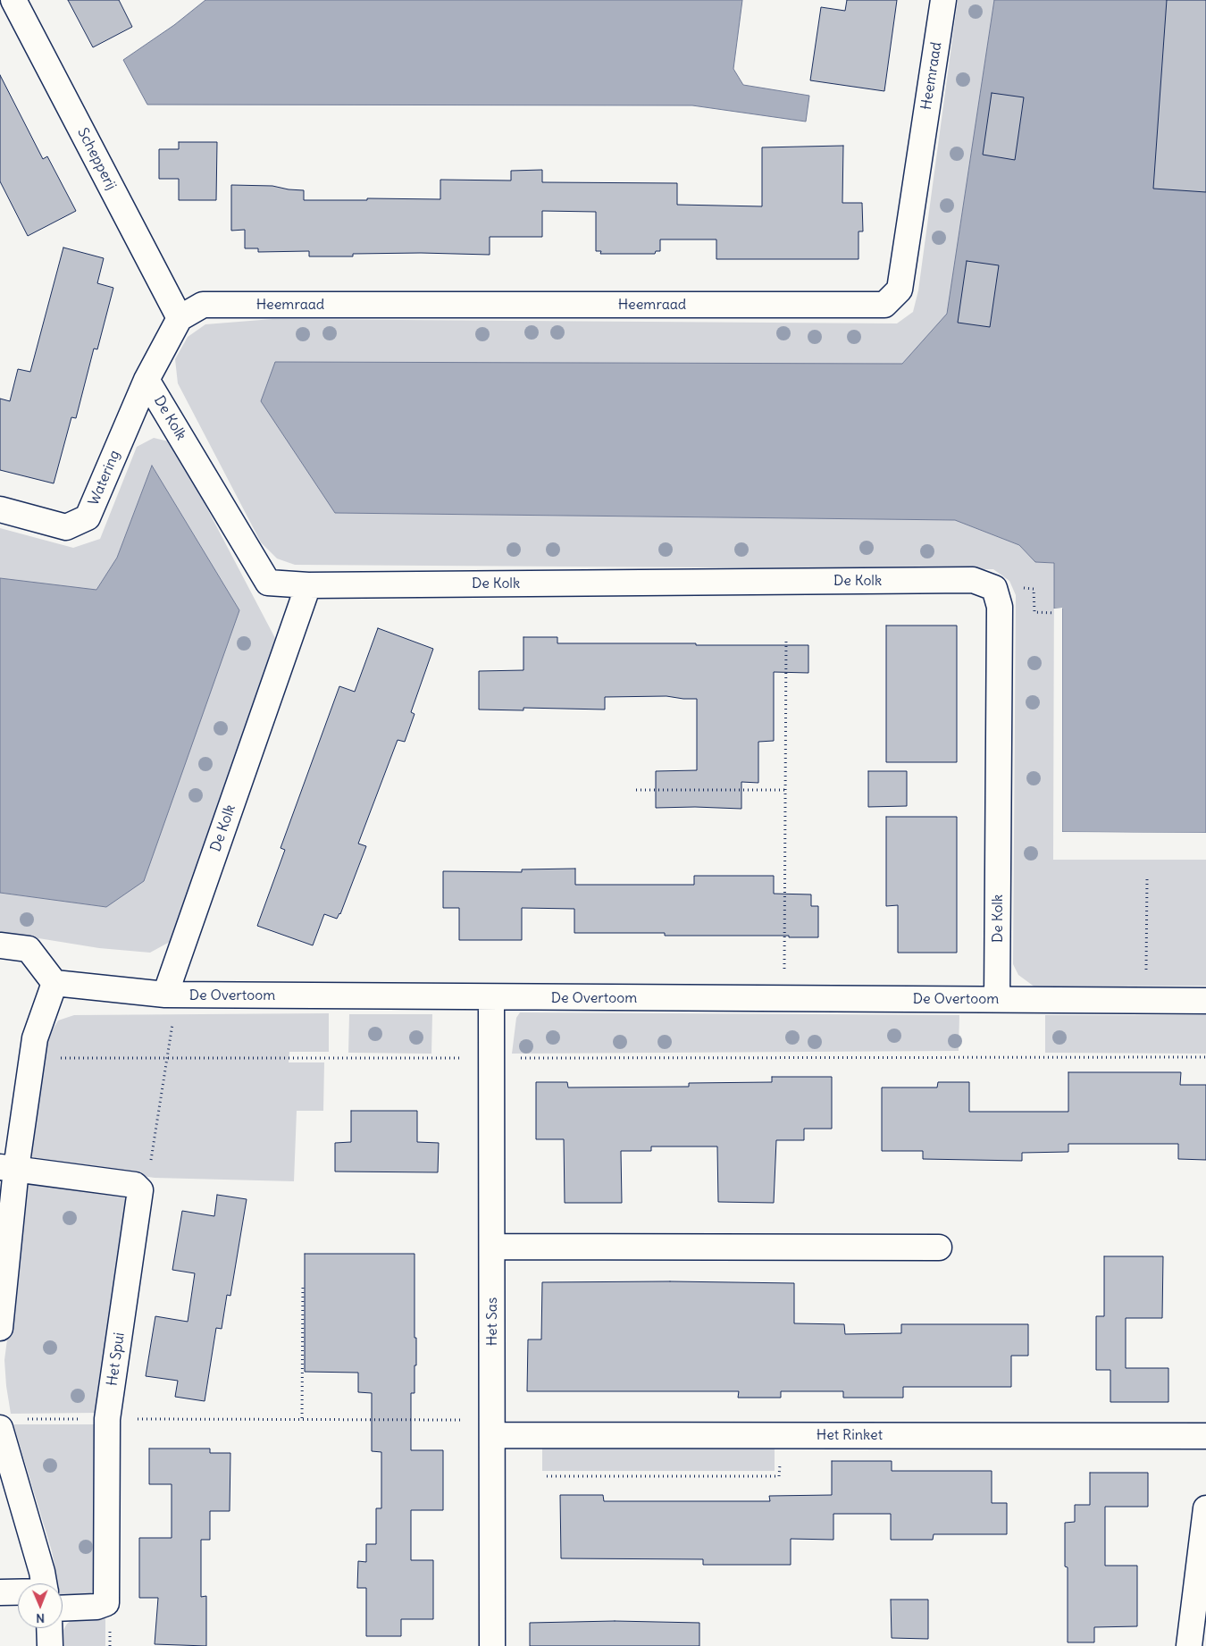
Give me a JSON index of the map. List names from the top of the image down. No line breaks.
{"streets":{"street":["Heemraad","Schepperij","De Kolk","Watering","De Overtoom","Het Sas","Het Spui","Het Rinket"]},"crossings":[["Heemraad","Schepperij"],["De Kolk","Watering"],["De Kolk","De Overtoom"],["De Overtoom","Het Sas"],["Het Sas","Het Rinket"]],"north":"bottom"}
